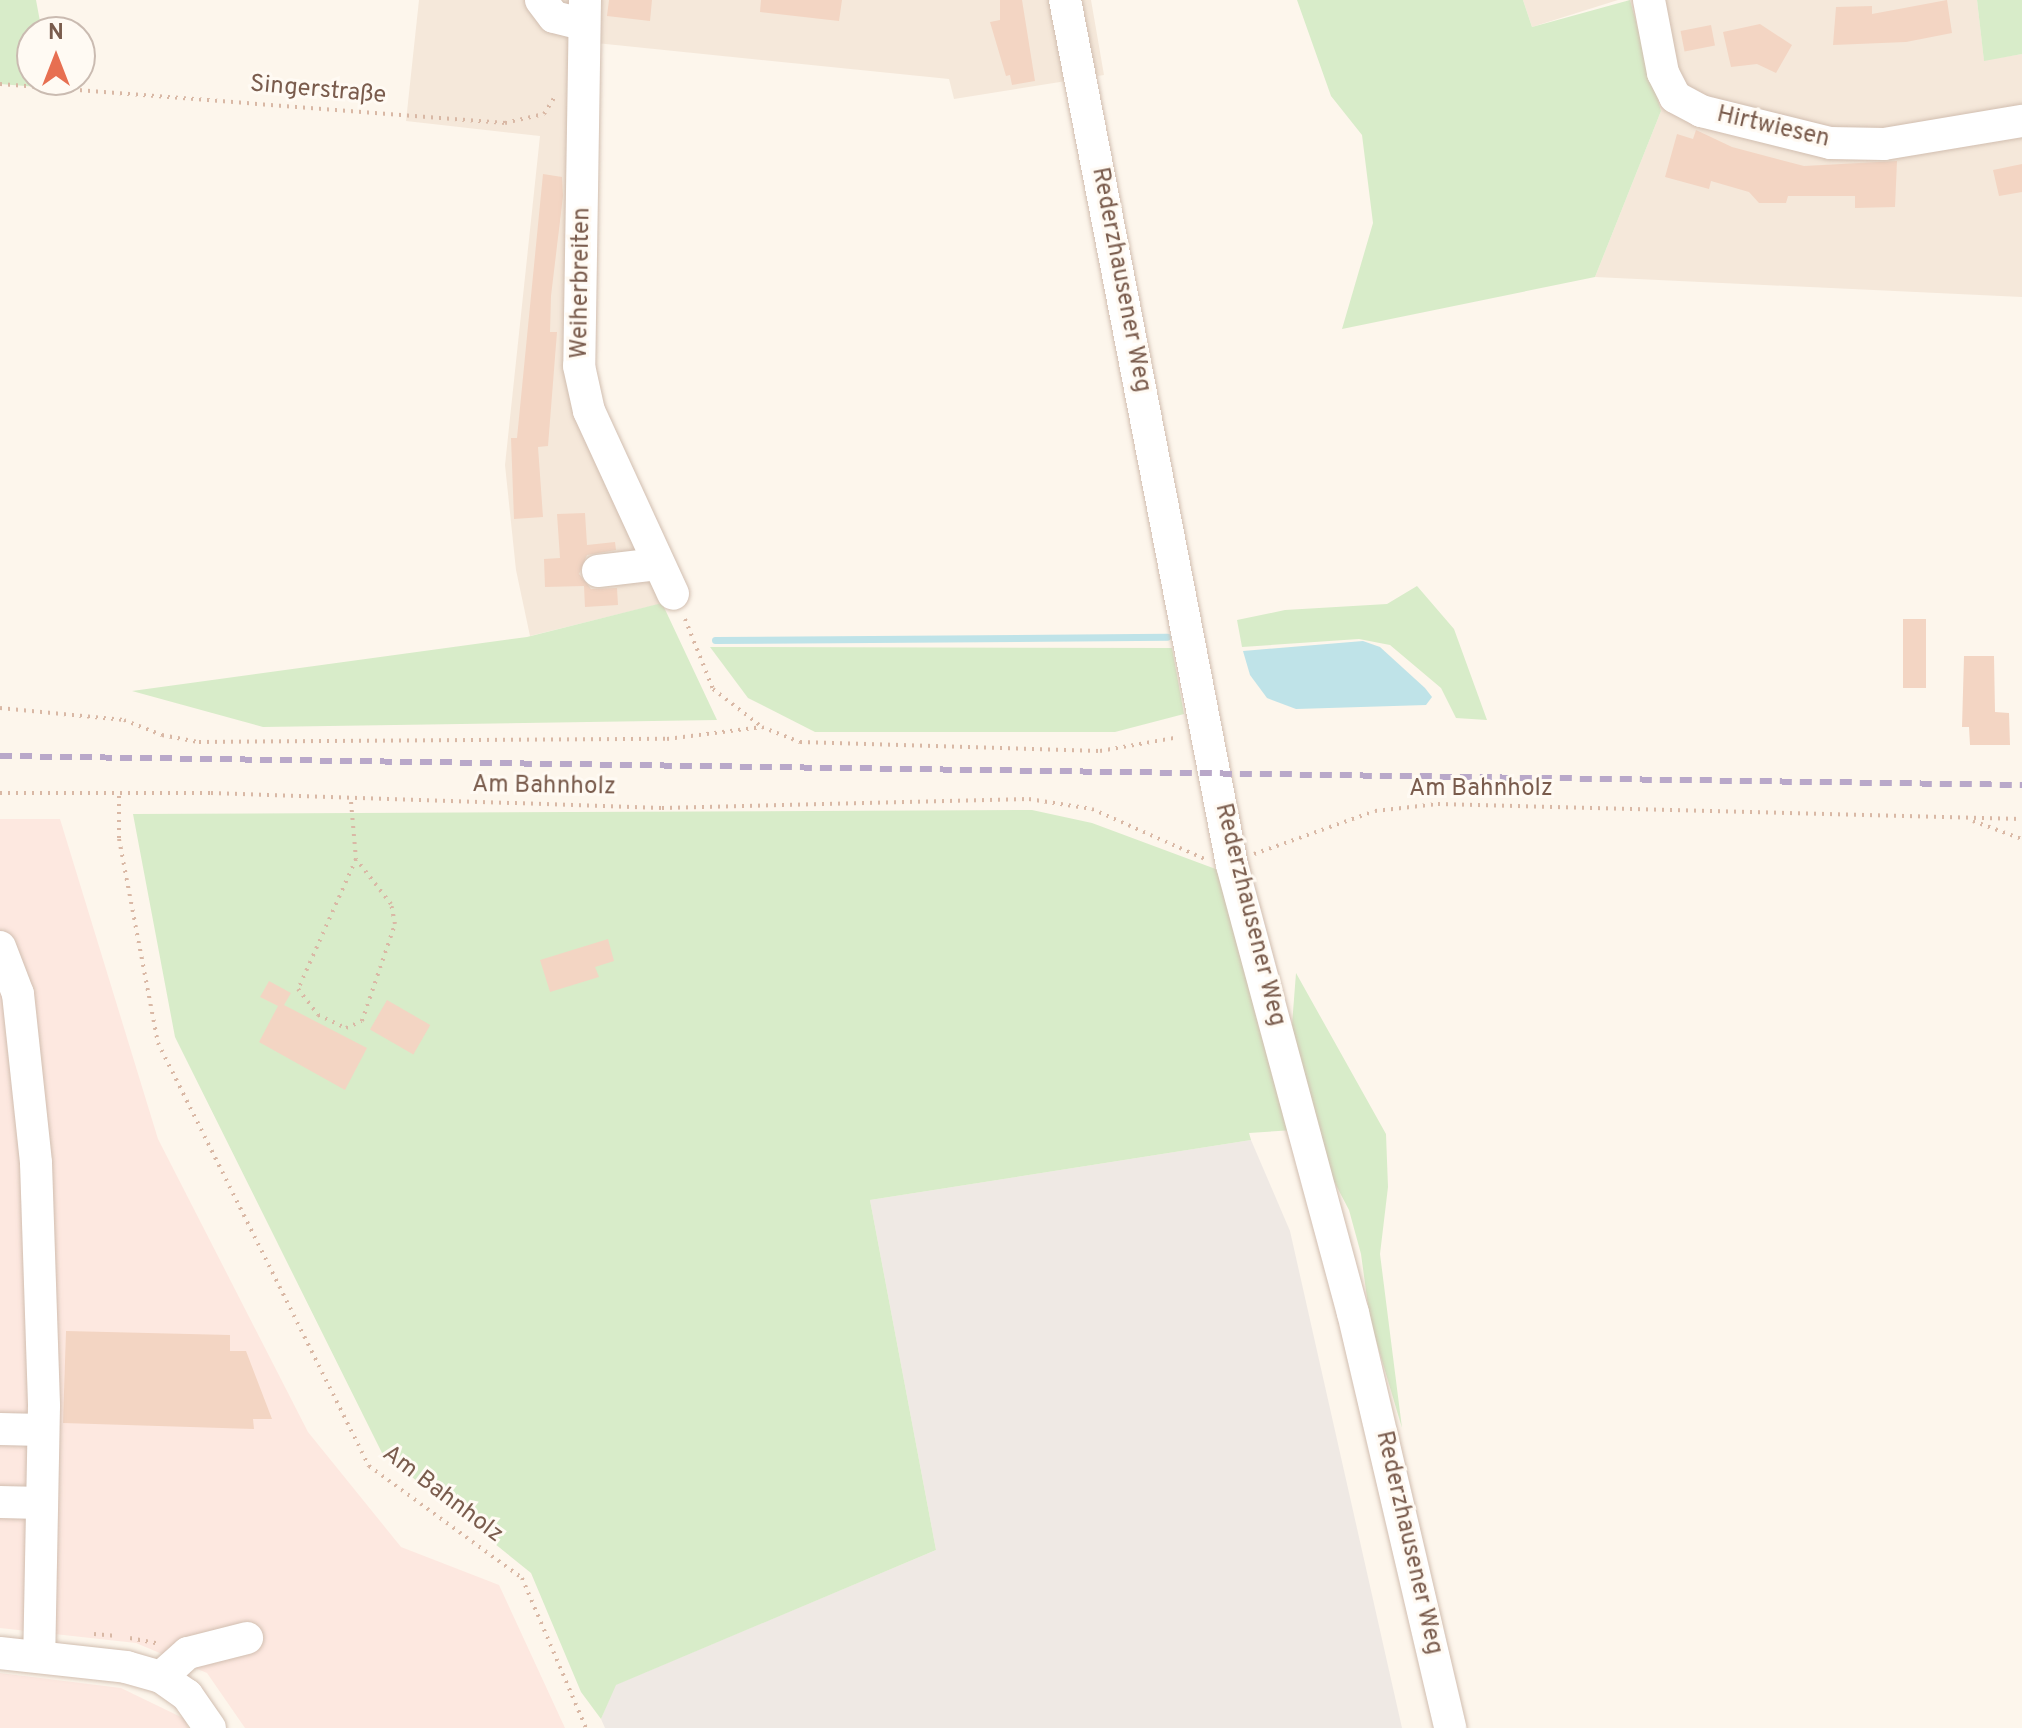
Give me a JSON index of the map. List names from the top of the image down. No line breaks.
{"streets":{"street":["Hirtwiesen","Rederzhausener Weg","Weiherbreiten"],"path":["Singerstraße","Am Bahnholz"]},"crossings":[["Rederzhausener Weg","Am Bahnholz"]],"north":"top"}
